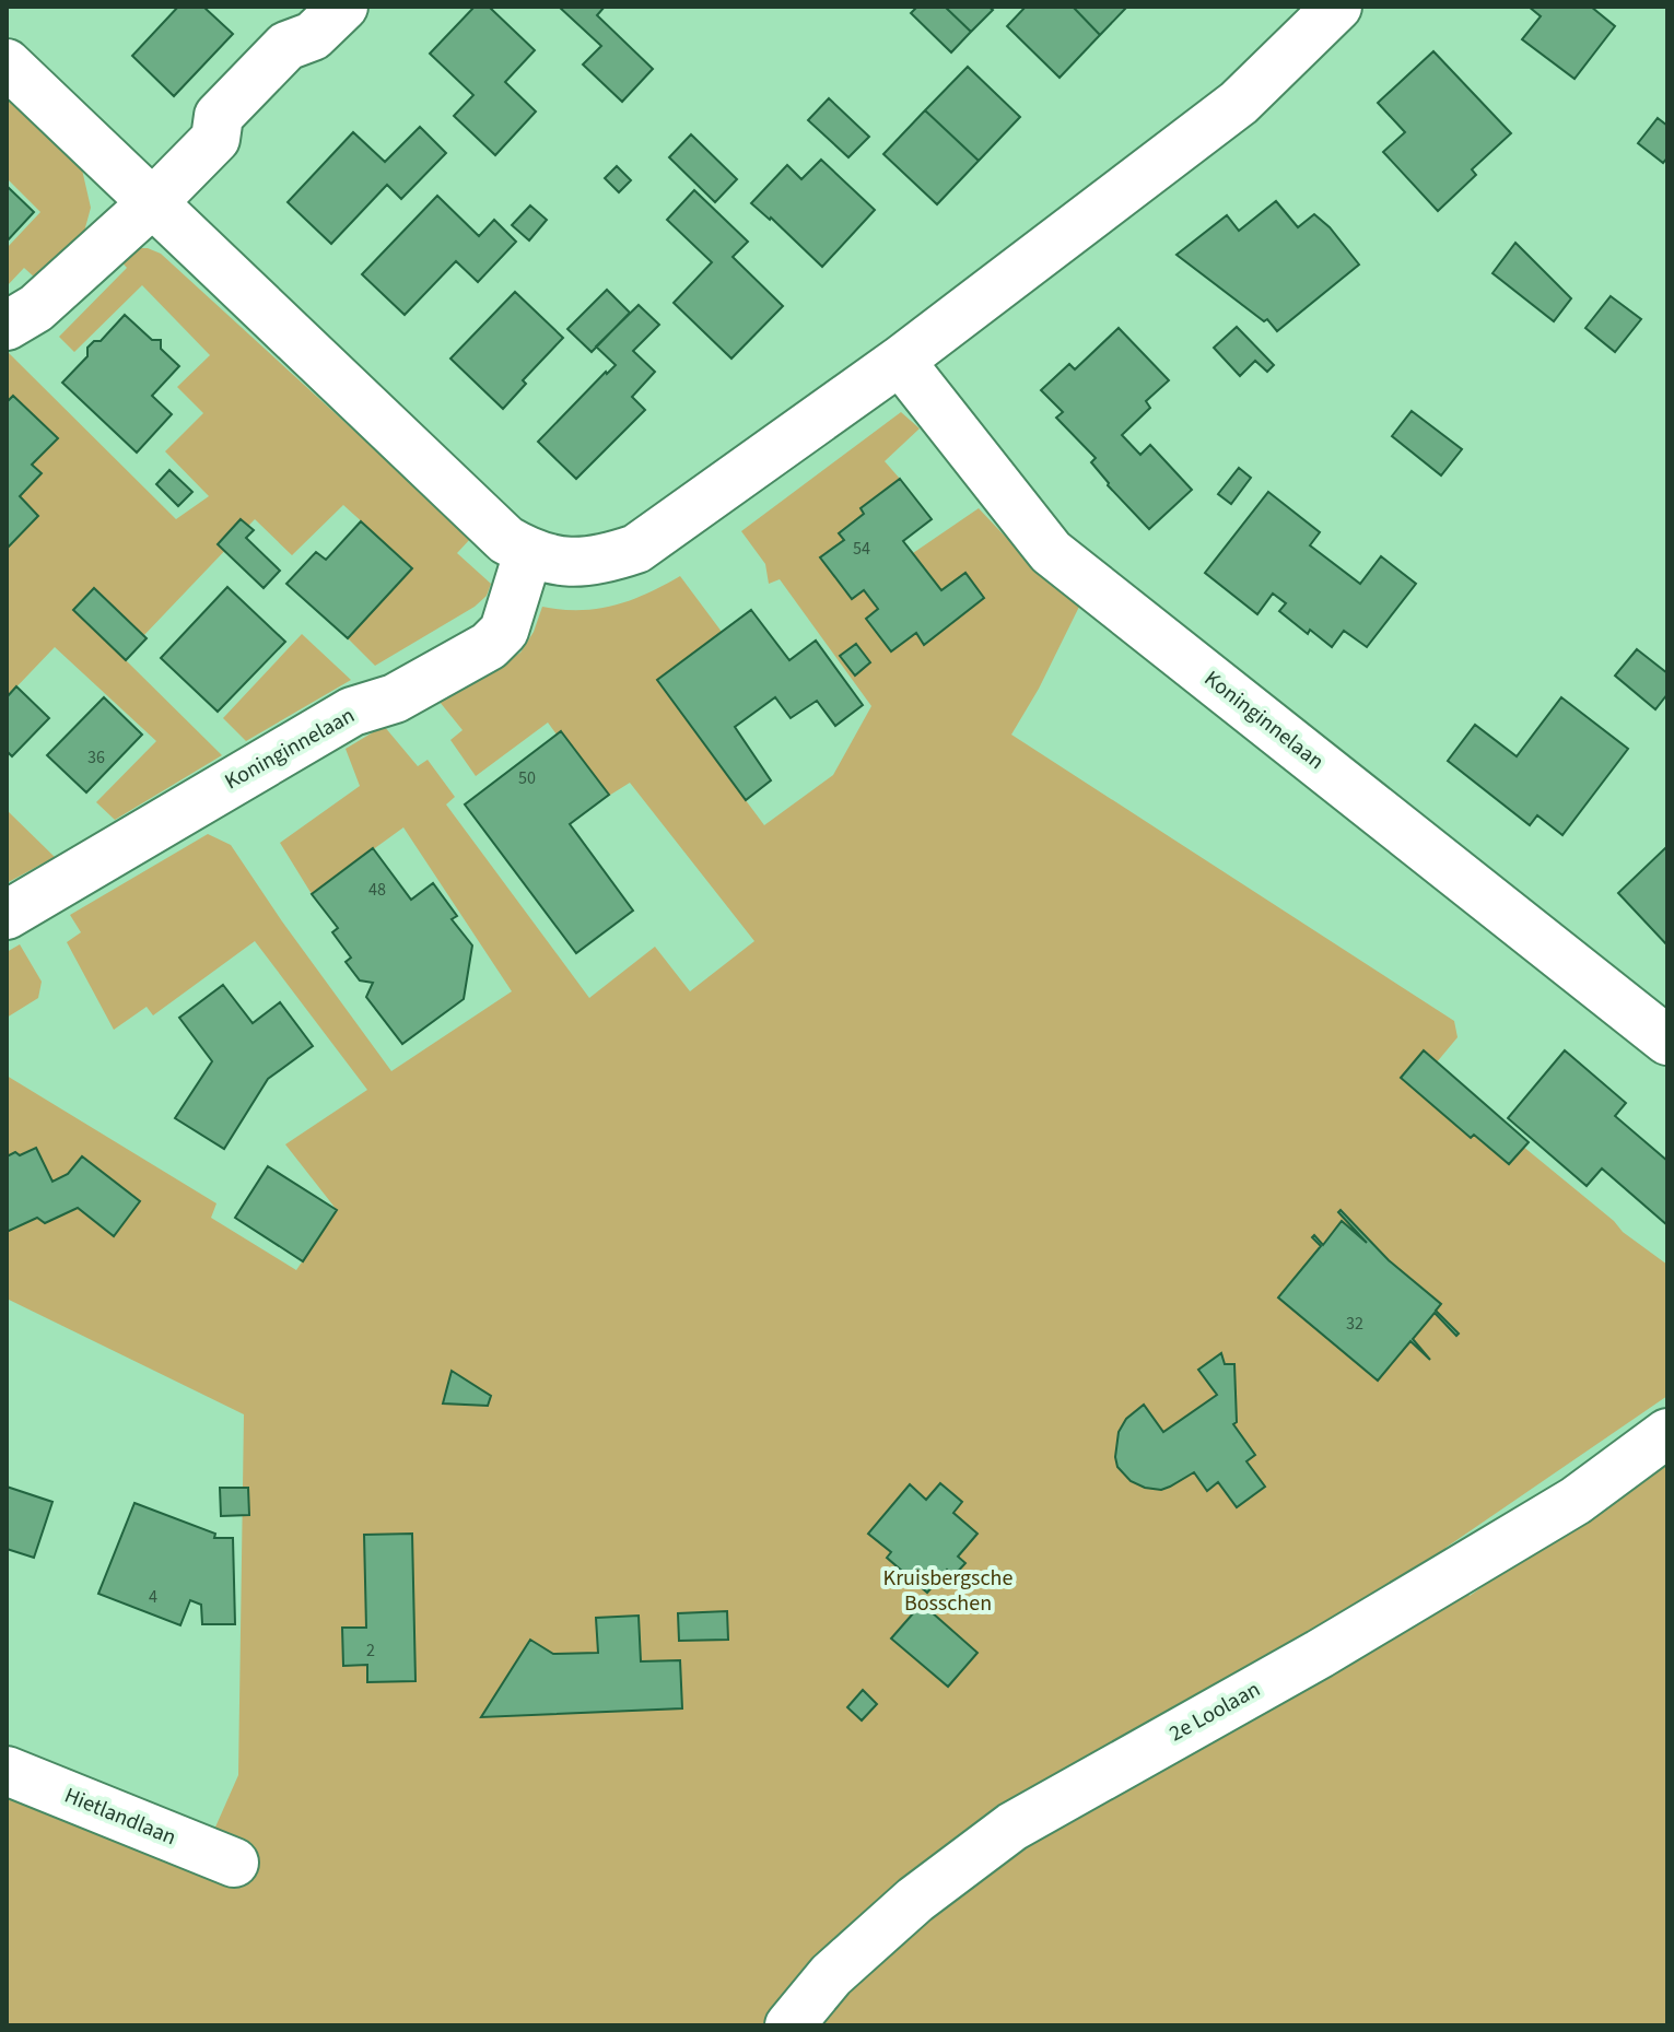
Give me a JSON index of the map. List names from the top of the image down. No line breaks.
{"streets":{"street":["Koninginnelaan","2e Loolaan","Hietlandlaan"]},"parks":["Kruisbergsche Bosschen"],"house_numbers":["54","36","50","48","32","4","2"]}
